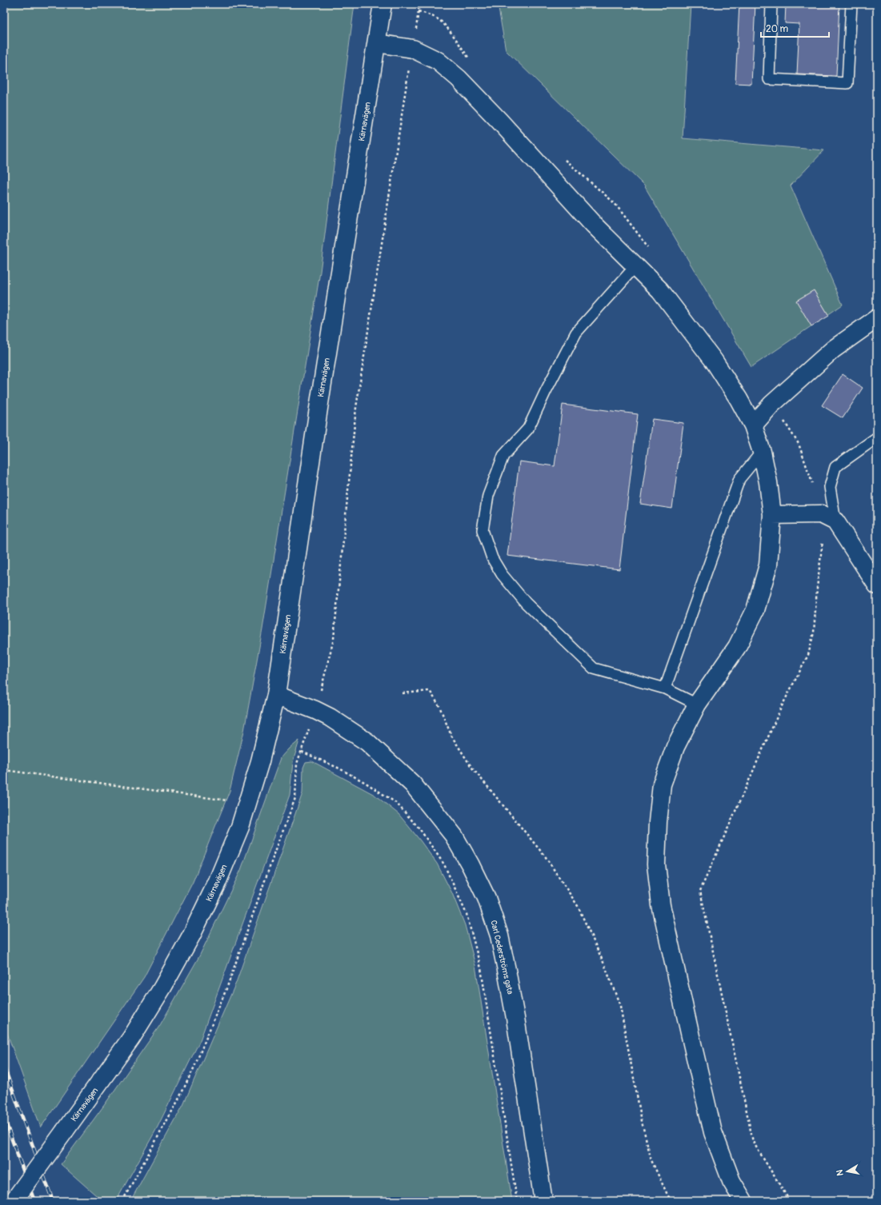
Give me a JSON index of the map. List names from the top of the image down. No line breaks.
{"streets":{"street":["Kärnavägen","Carl Cederströms gata"]},"crossings":[["Kärnavägen","Carl Cederströms gata"]],"scale_bar":"20 m","north":"left"}
